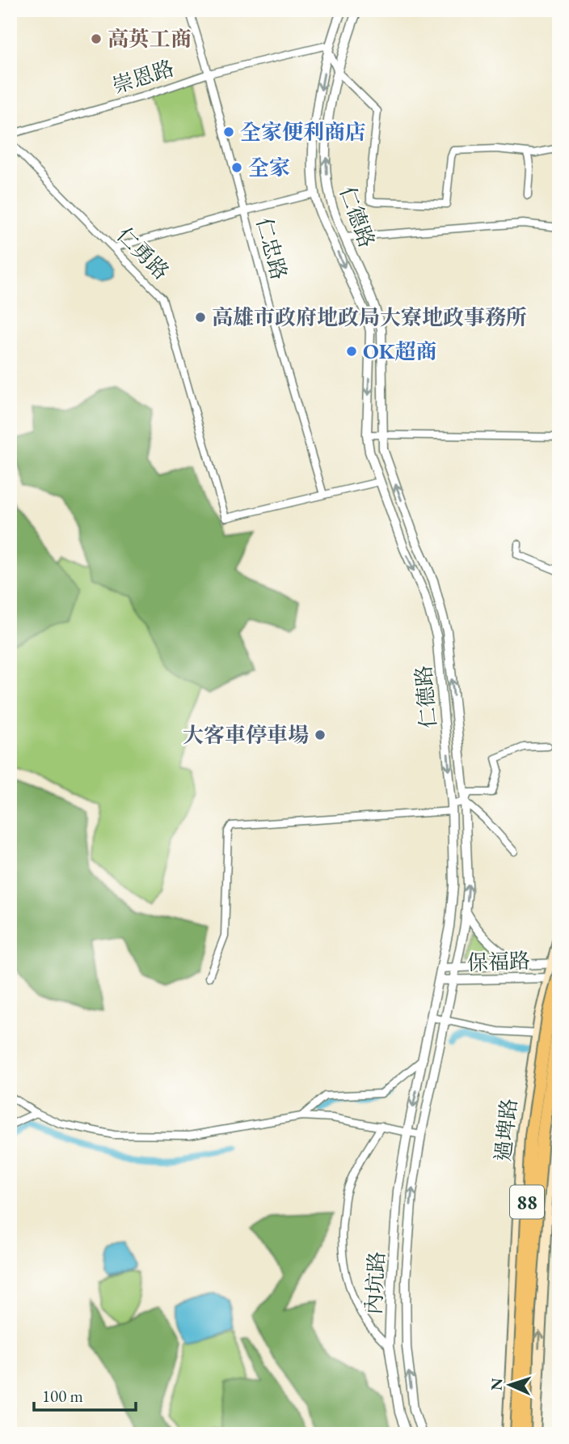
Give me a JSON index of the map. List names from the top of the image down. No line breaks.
{"streets":{"highway":["88"],"main road":["過埤路"],"street":["崇恩路","仁德路","仁忠路","仁勇路","保福路","內坑路"]},"crossings":[["崇恩路","仁德路"],["崇恩路","仁忠路"],["仁德路","保福路"],["仁德路","內坑路"],["仁忠路","仁勇路"],["保福路","過埤路"],["保福路","88"],["保福路","內坑路"],["過埤路","88"]],"places":["高英工商","全家便利商店","全家","高雄市政府地政局大寮地政事務所","OK超商","大客車停車場"],"scale_bar":"100 m","north":"left"}
